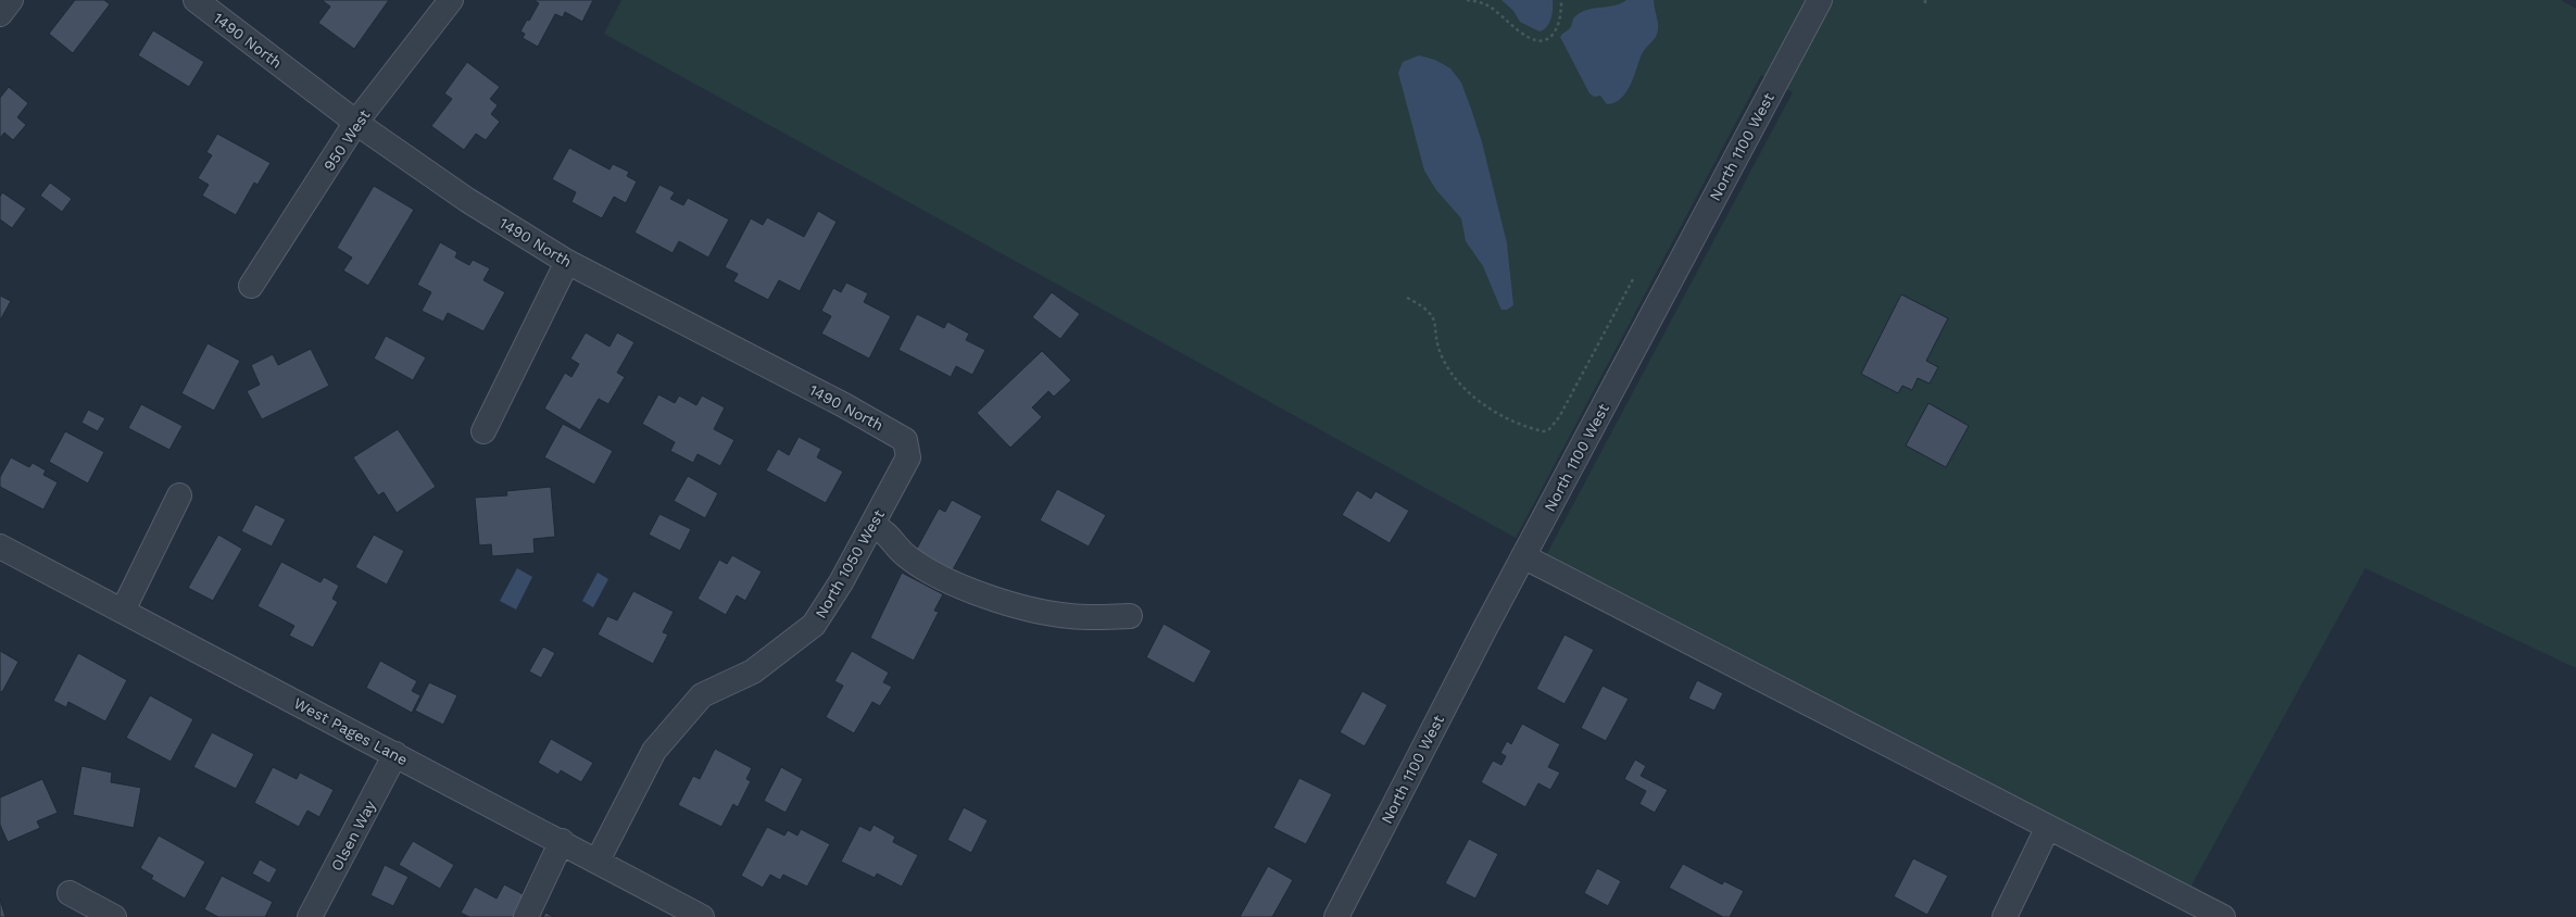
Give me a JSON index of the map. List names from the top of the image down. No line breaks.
{"streets":{"street":["1490 North","950 West","North 1100 West","North 1050 West","West Pages Lane","Olsen Way"]},"crossings":[["1490 North","950 West"],["1490 North","North 1050 West"],["North 1050 West","West Pages Lane"],["West Pages Lane","Olsen Way"]]}
